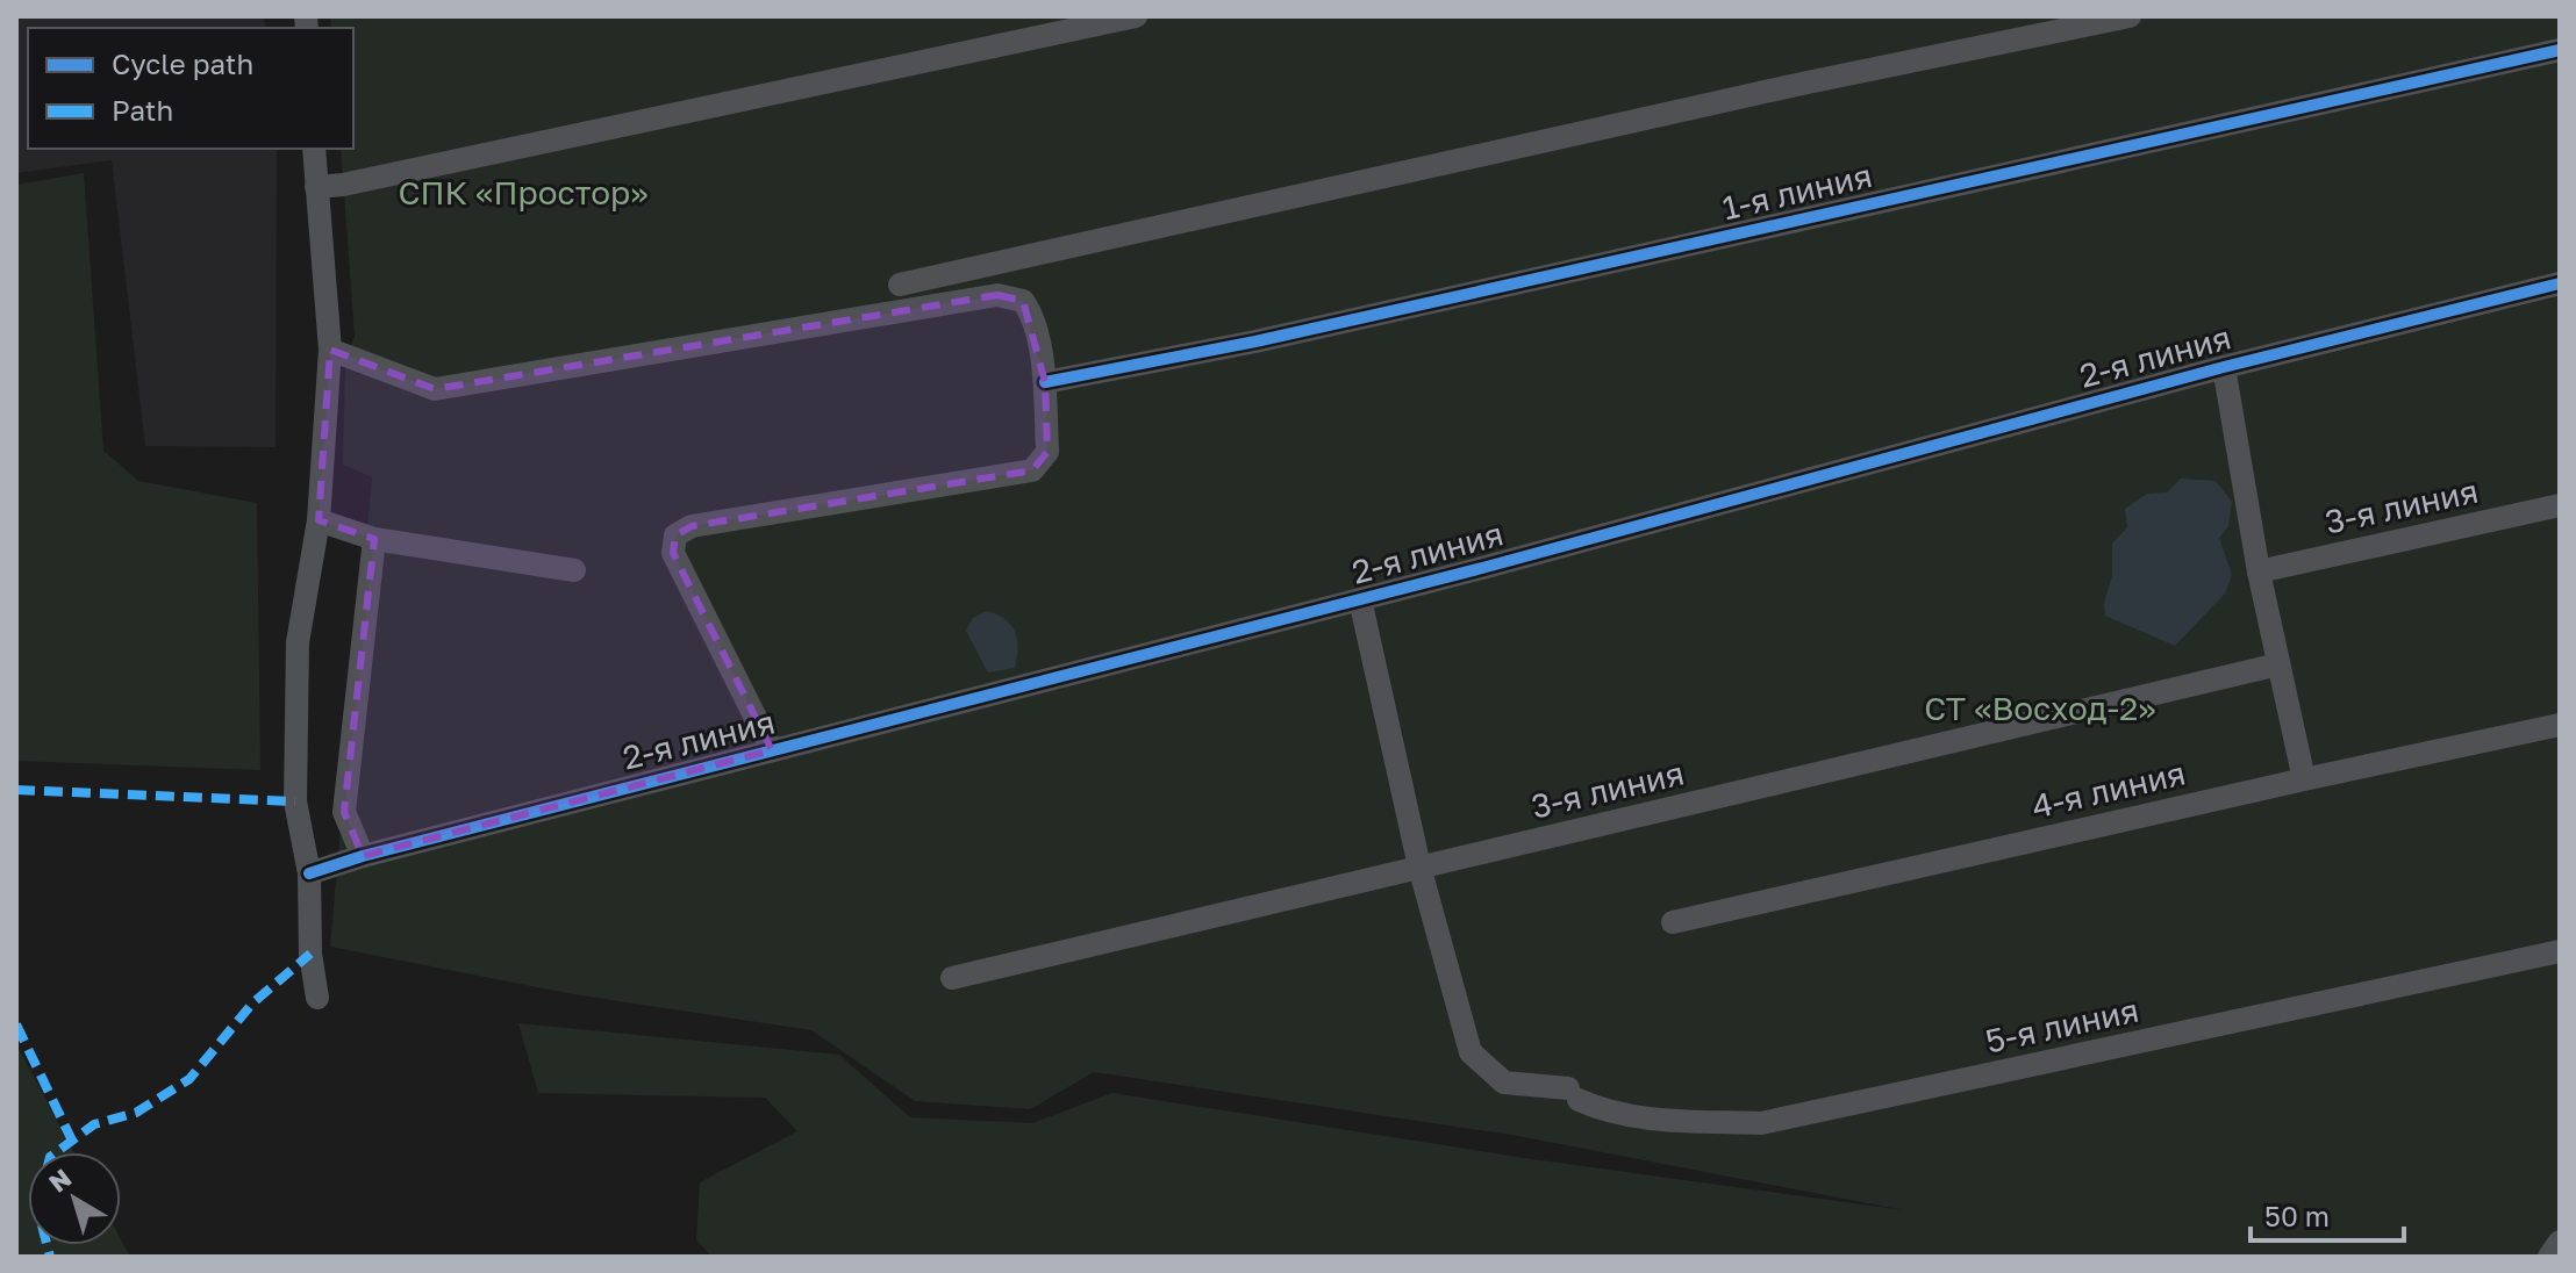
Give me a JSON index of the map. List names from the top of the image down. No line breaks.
{"streets":{"street":["1-я линия","2-я линия","3-я линия","4-я линия","5-я линия"]},"crossings":[["2-я линия","5-я линия"],["3-я линия","5-я линия"]],"parks":["СПК «Простор»","СТ «Восход-2»"],"legend":["Cycle path","Path"],"scale_bar":"50 m","north":"top left"}
